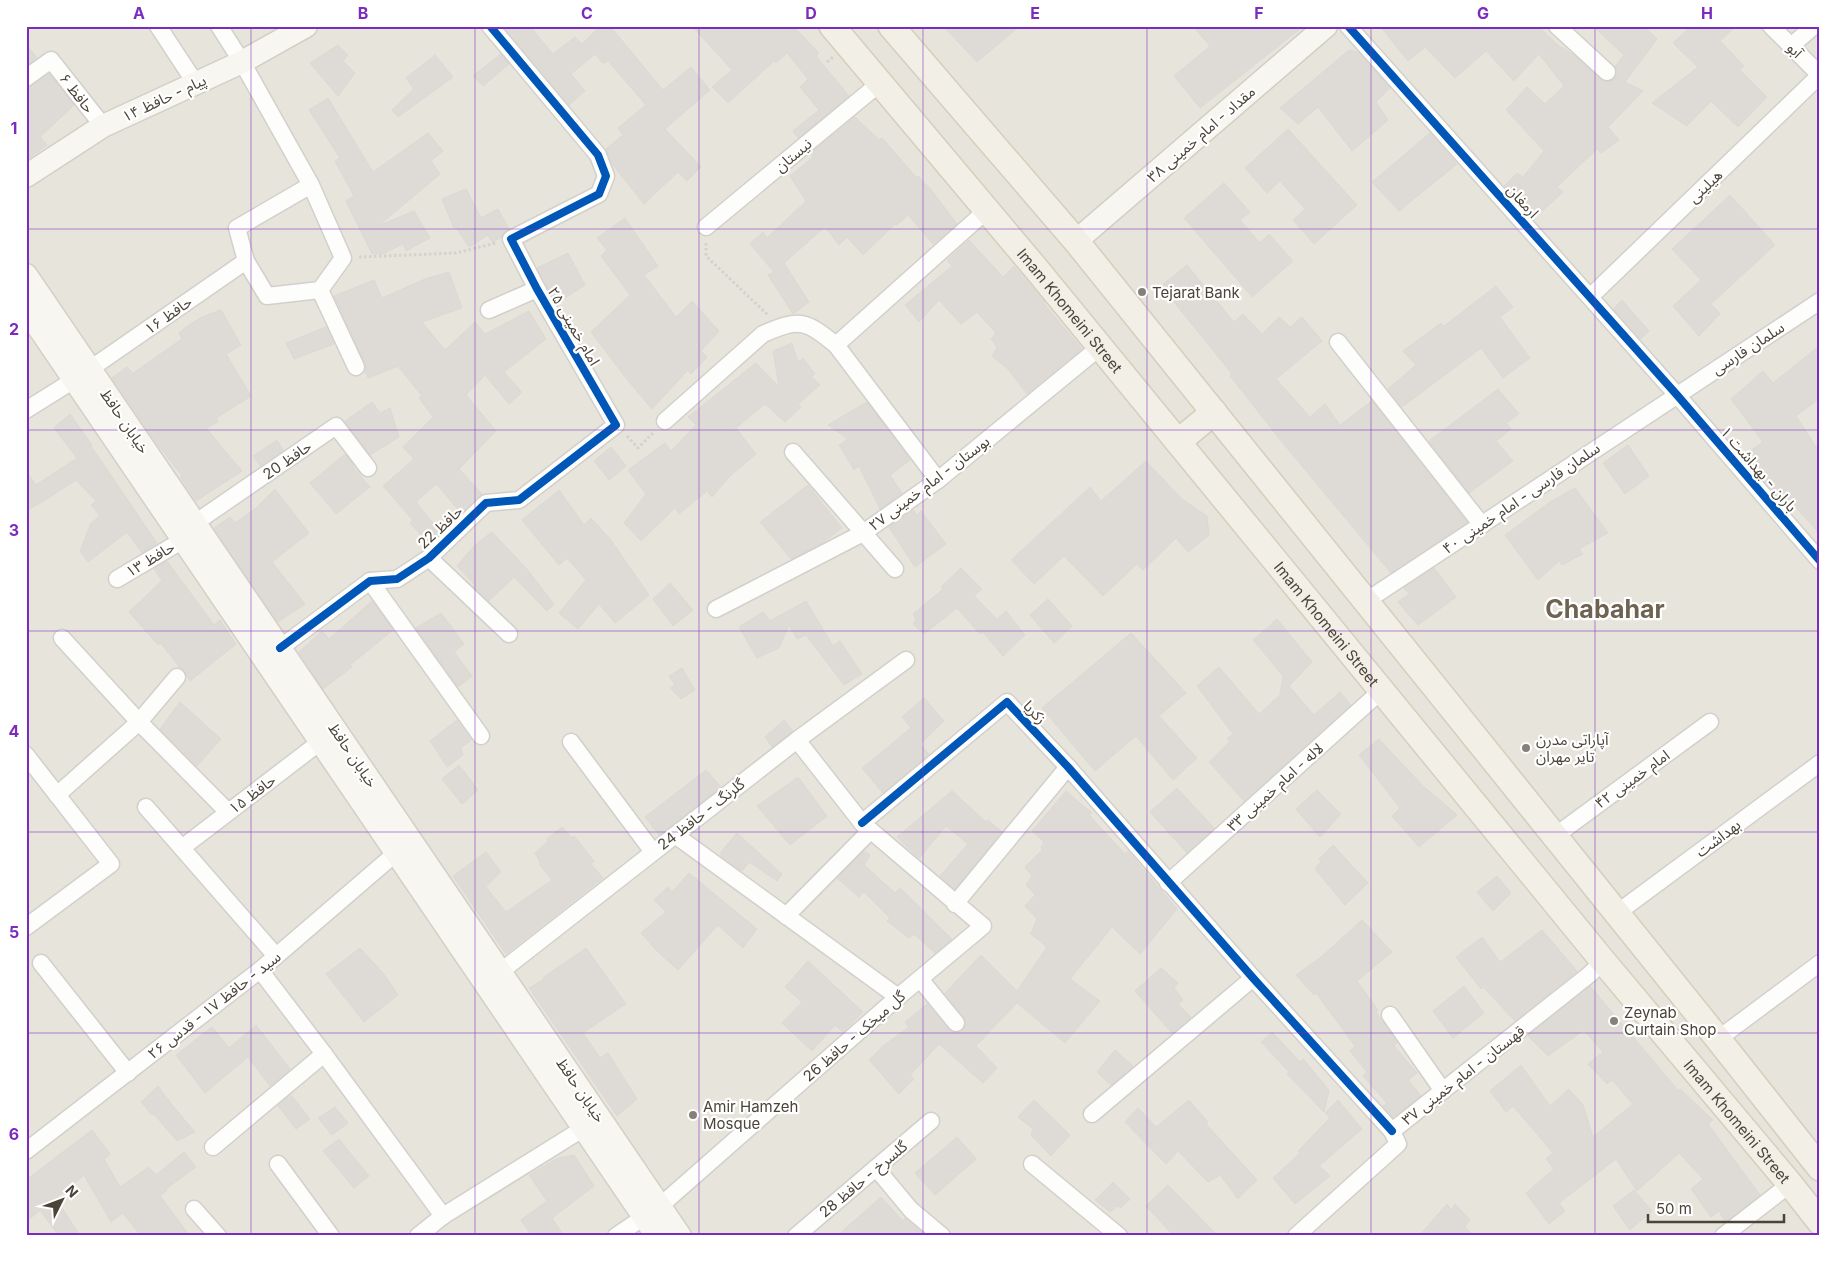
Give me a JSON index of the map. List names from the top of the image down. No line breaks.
{"streets":{"main road":["پیام - حافظ ۱۴","مقداد - امام خمینی ۳۸","Imam Khomeini Street","خیابان حافظ"],"street":["آبو","حافظ ۶","نیستان","هیلینی","ارمغان","حافظ ۱۶","امام خمینی ۲۵","سلمان فارسی","حافظ 20","باران - بهداشت ۱","بوستان - امام خمینی ۲۷","سلمان فارسی - امام خمینی ۴۰","حافظ 22","حافظ ۱۳","زکریا","امام خمینی ۴۲","لاله - امام خمینی ۳۳","حافظ ۱۵","گلرنگ - حافظ 24","بهداشت","سید - حافظ ۱۷ - قدس ۲۶","گل میخک - حافظ 26","قهستان - امام خمینی ۳۷","گلسرخ - حافظ 28"]},"crossings":[["آبو","هیلینی"],["حافظ ۶","پیام - حافظ ۱۴"],["نیستان","Imam Khomeini Street"],["هیلینی","ارمغان"],["ارمغان","سلمان فارسی"],["ارمغان","باران - بهداشت ۱"],["ارمغان","سلمان فارسی - امام خمینی ۴۰"],["Imam Khomeini Street","بوستان - امام خمینی ۲۷"],["Imam Khomeini Street","لاله - امام خمینی ۳۳"],["Imam Khomeini Street","قهستان - امام خمینی ۳۷"],["حافظ ۱۶","خیابان حافظ"],["امام خمینی ۲۵","حافظ 22"],["سلمان فارسی","باران - بهداشت ۱"],["سلمان فارسی","سلمان فارسی - امام خمینی ۴۰"],["خیابان حافظ","حافظ 20"],["خیابان حافظ","حافظ ۱۳"],["خیابان حافظ","حافظ ۱۵"],["خیابان حافظ","گلرنگ - حافظ 24"],["خیابان حافظ","سید - حافظ ۱۷ - قدس ۲۶"],["خیابان حافظ","گل میخک - حافظ 26"],["حافظ 20","حافظ ۱۳"],["باران - بهداشت ۱","سلمان فارسی - امام خمینی ۴۰"],["زکریا","لاله - امام خمینی ۳۳"],["زکریا","قهستان - امام خمینی ۳۷"]],"districts":["Chabahar"],"places":["Tejarat Bank","آپاراتی مدرن تایر مهران","Zeynab Curtain Shop","Amir Hamzeh Mosque"],"scale_bar":"50 m","north":"top right","grid":{"columns":["A","B","C","D","E","F","G","H"],"rows":["1","2","3","4","5","6"]}}
